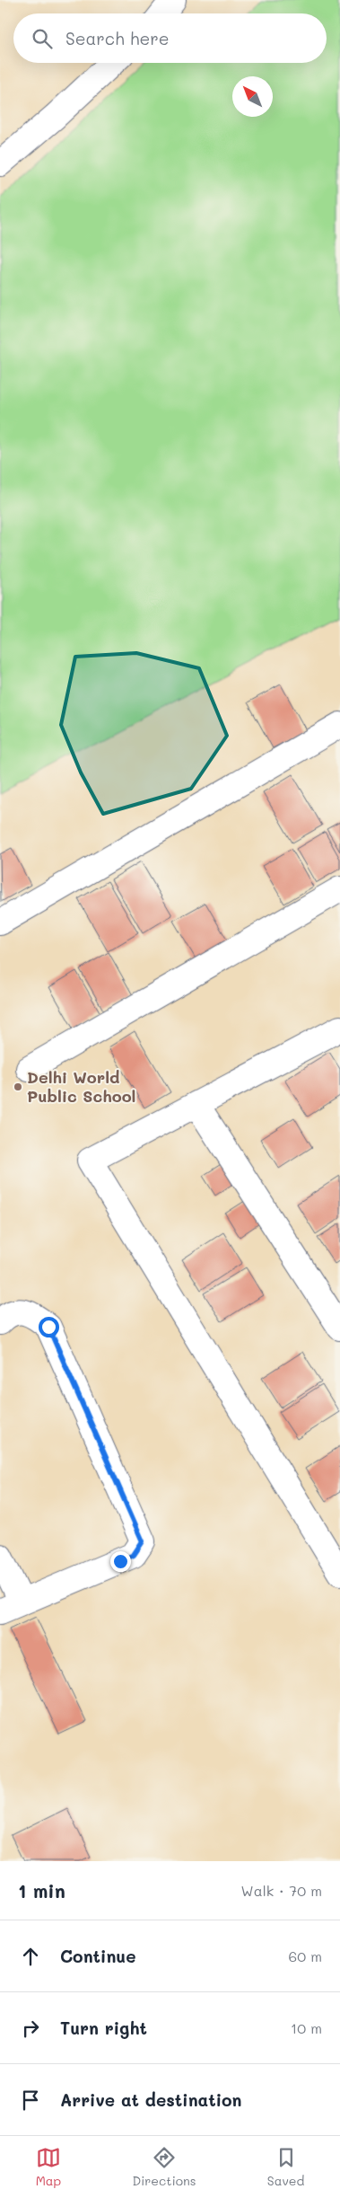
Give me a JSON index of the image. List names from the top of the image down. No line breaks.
{"places":["Delhi World Public School"],"north":"top left","page":{"search":"Search here","heading":["1 min","Walk · 70 m"],"list":[["Continue","60 m"],["Turn right","10 m"],"Arrive at destination"],"nav":["Map","Directions","Saved"]}}
